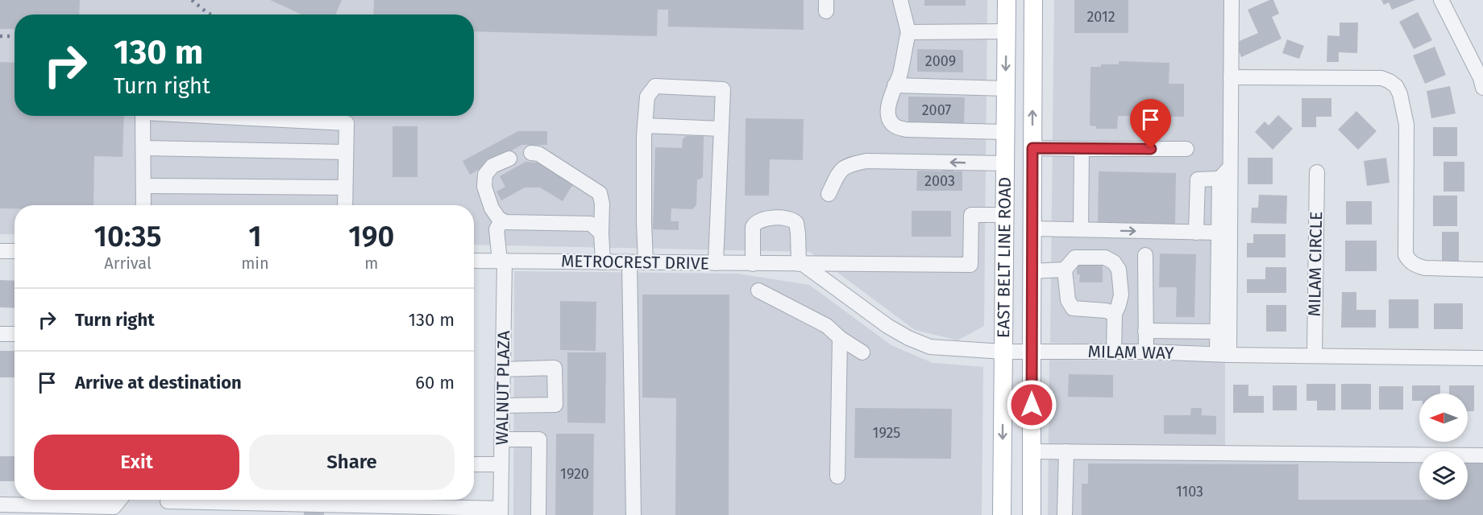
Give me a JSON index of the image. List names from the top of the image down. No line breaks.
{"streets":{"main road":["EAST BELT LINE ROAD"],"street":["METROCREST DRIVE","MILAM CIRCLE","MILAM WAY","WALNUT PLAZA"]},"crossings":[["EAST BELT LINE ROAD","METROCREST DRIVE"],["EAST BELT LINE ROAD","MILAM WAY"],["METROCREST DRIVE","MILAM WAY"],["METROCREST DRIVE","WALNUT PLAZA"],["MILAM CIRCLE","MILAM WAY"]],"house_numbers":["2012","2009","2007","2003","1925","1920","1103"],"north":"left","page":{"turn":["130 m","Turn right"],"eta":["10:35","Arrival","1","min","190","m"],"list":[{"name":"Turn right","value":"130 m"},{"name":"Arrive at destination","value":"60 m"}],"buttons":["Exit","Share"]}}
